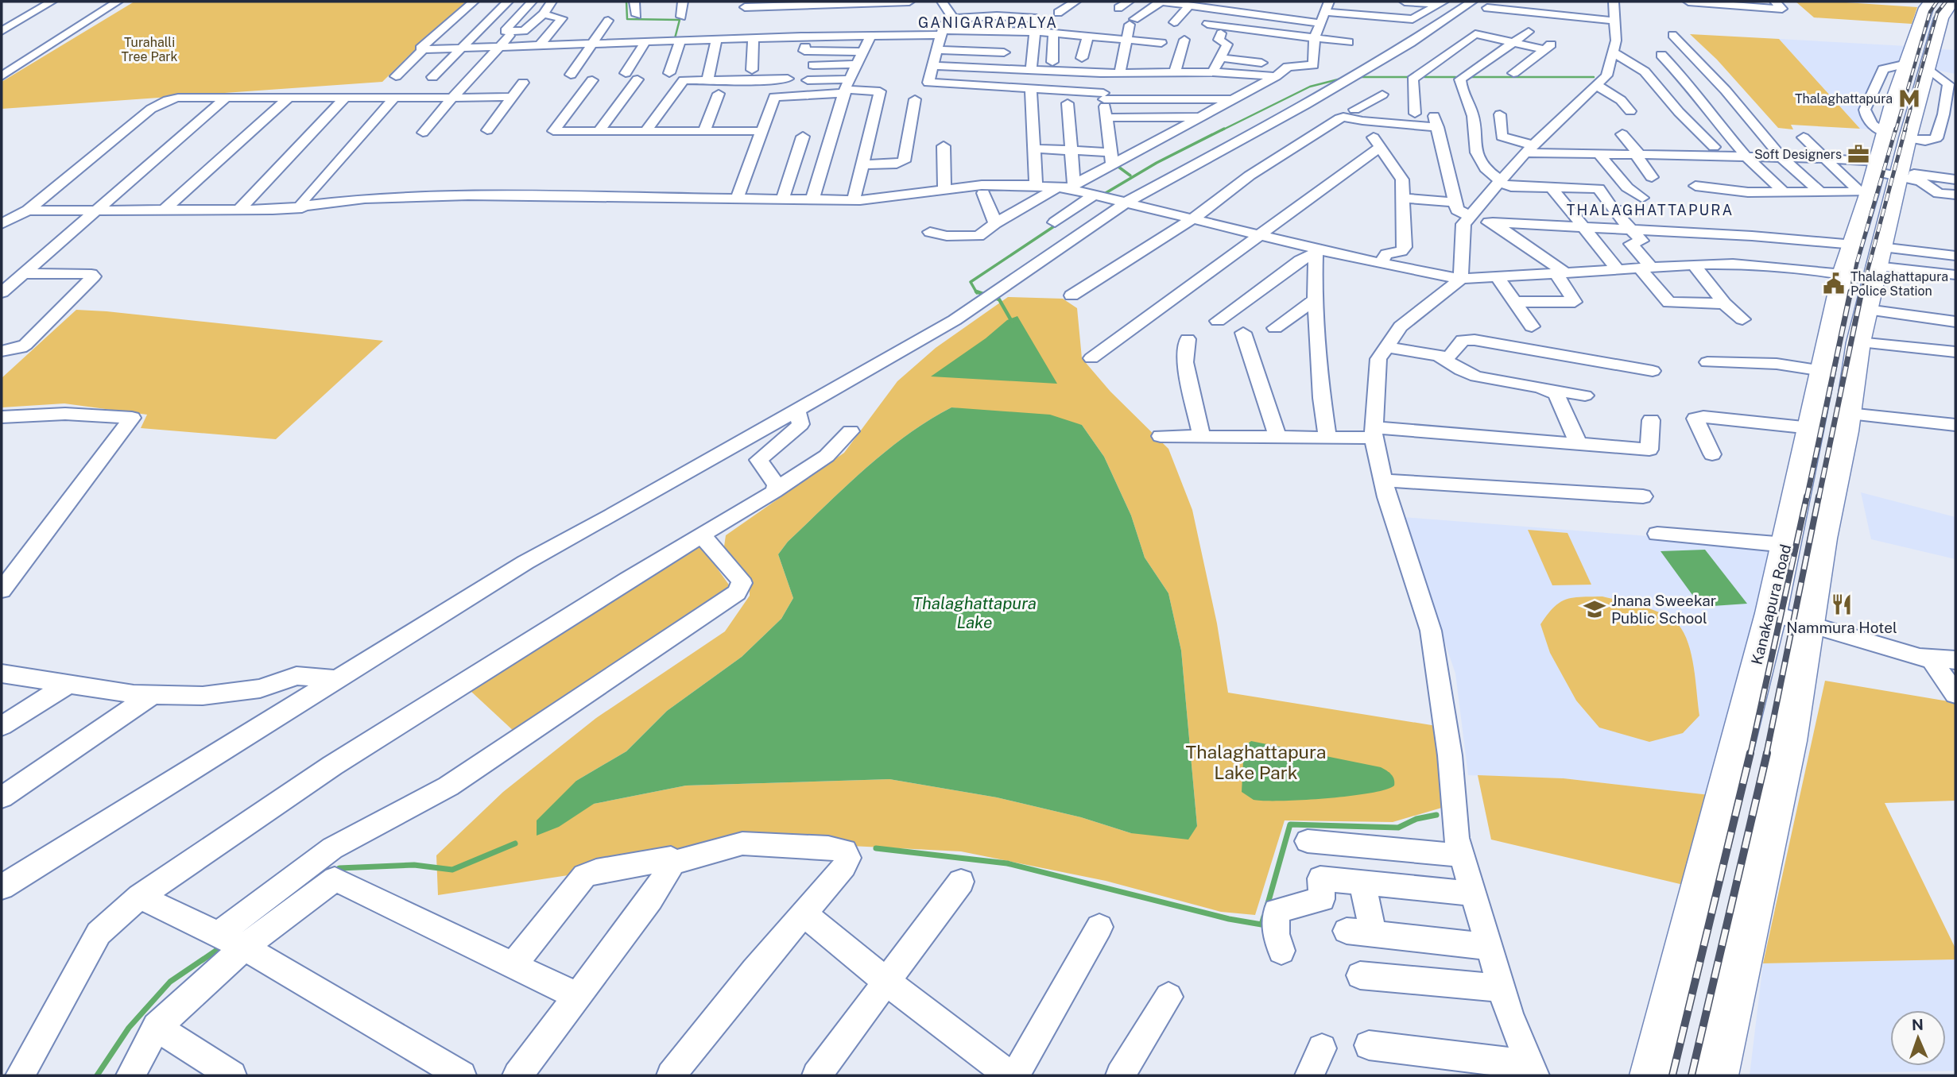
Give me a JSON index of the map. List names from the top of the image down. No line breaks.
{"streets":{"highway":["Kanakapura Road"]},"districts":["GANIGARAPALYA","THALAGHATTAPURA"],"water":["Thalaghattapura Lake"],"parks":["Turahalli Tree Park","Thalaghattapura Lake Park"],"places":{"metro station":["Thalaghattapura"],"office":["Soft Designers"],"public building":["Thalaghattapura Police Station"],"restaurant":["Nammura Hotel"],"school or university":["Jnana Sweekar Public School"]},"north":"top"}
